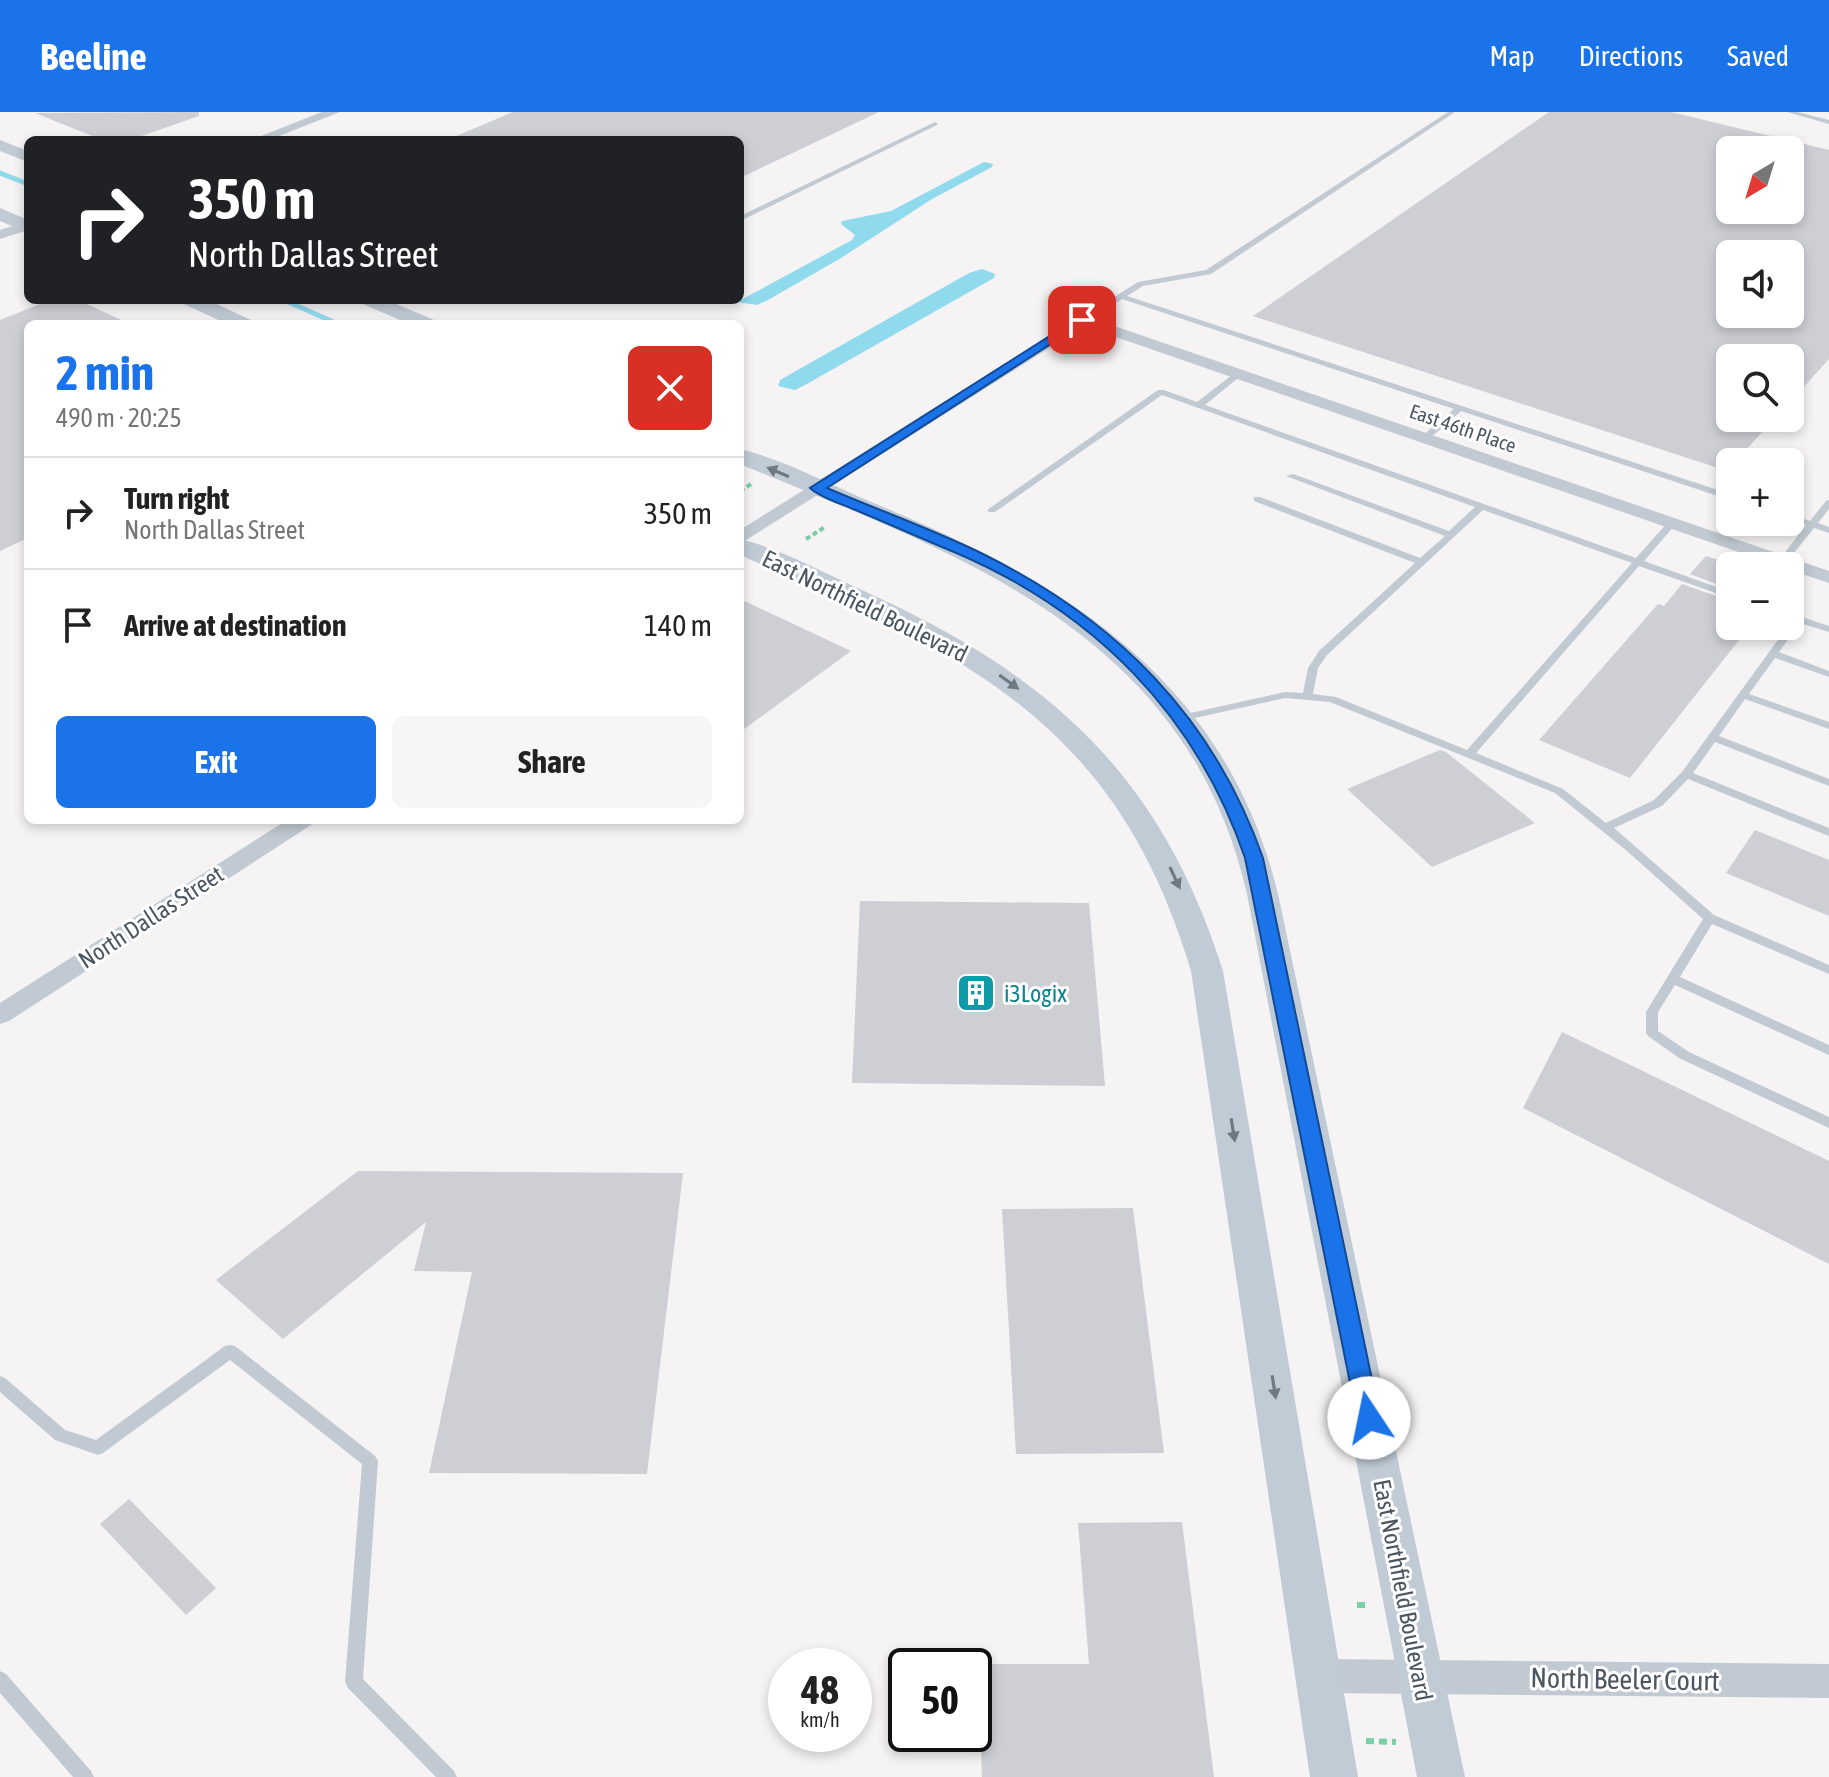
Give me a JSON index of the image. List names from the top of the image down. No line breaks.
{"streets":{"main road":["East Northfield Boulevard"],"street":["East 46th Place","North Dallas Street","North Beeler Court"]},"crossings":[["East Northfield Boulevard","North Beeler Court"]],"places":{"building":["i3Logix"]},"north":"bottom left","page":{"header":"Beeline","nav":["Map","Directions","Saved"],"map_buttons":["+","−"],"turn":["350 m","North Dallas Street"],"heading":["2 min","490 m · 20:25"],"list":[{"name":"Turn right","note":"North Dallas Street","value":"350 m"},{"name":"Arrive at destination","value":"140 m"}],"buttons":["Exit","Share"],"speed":"48 km/h","limit":"50"}}
